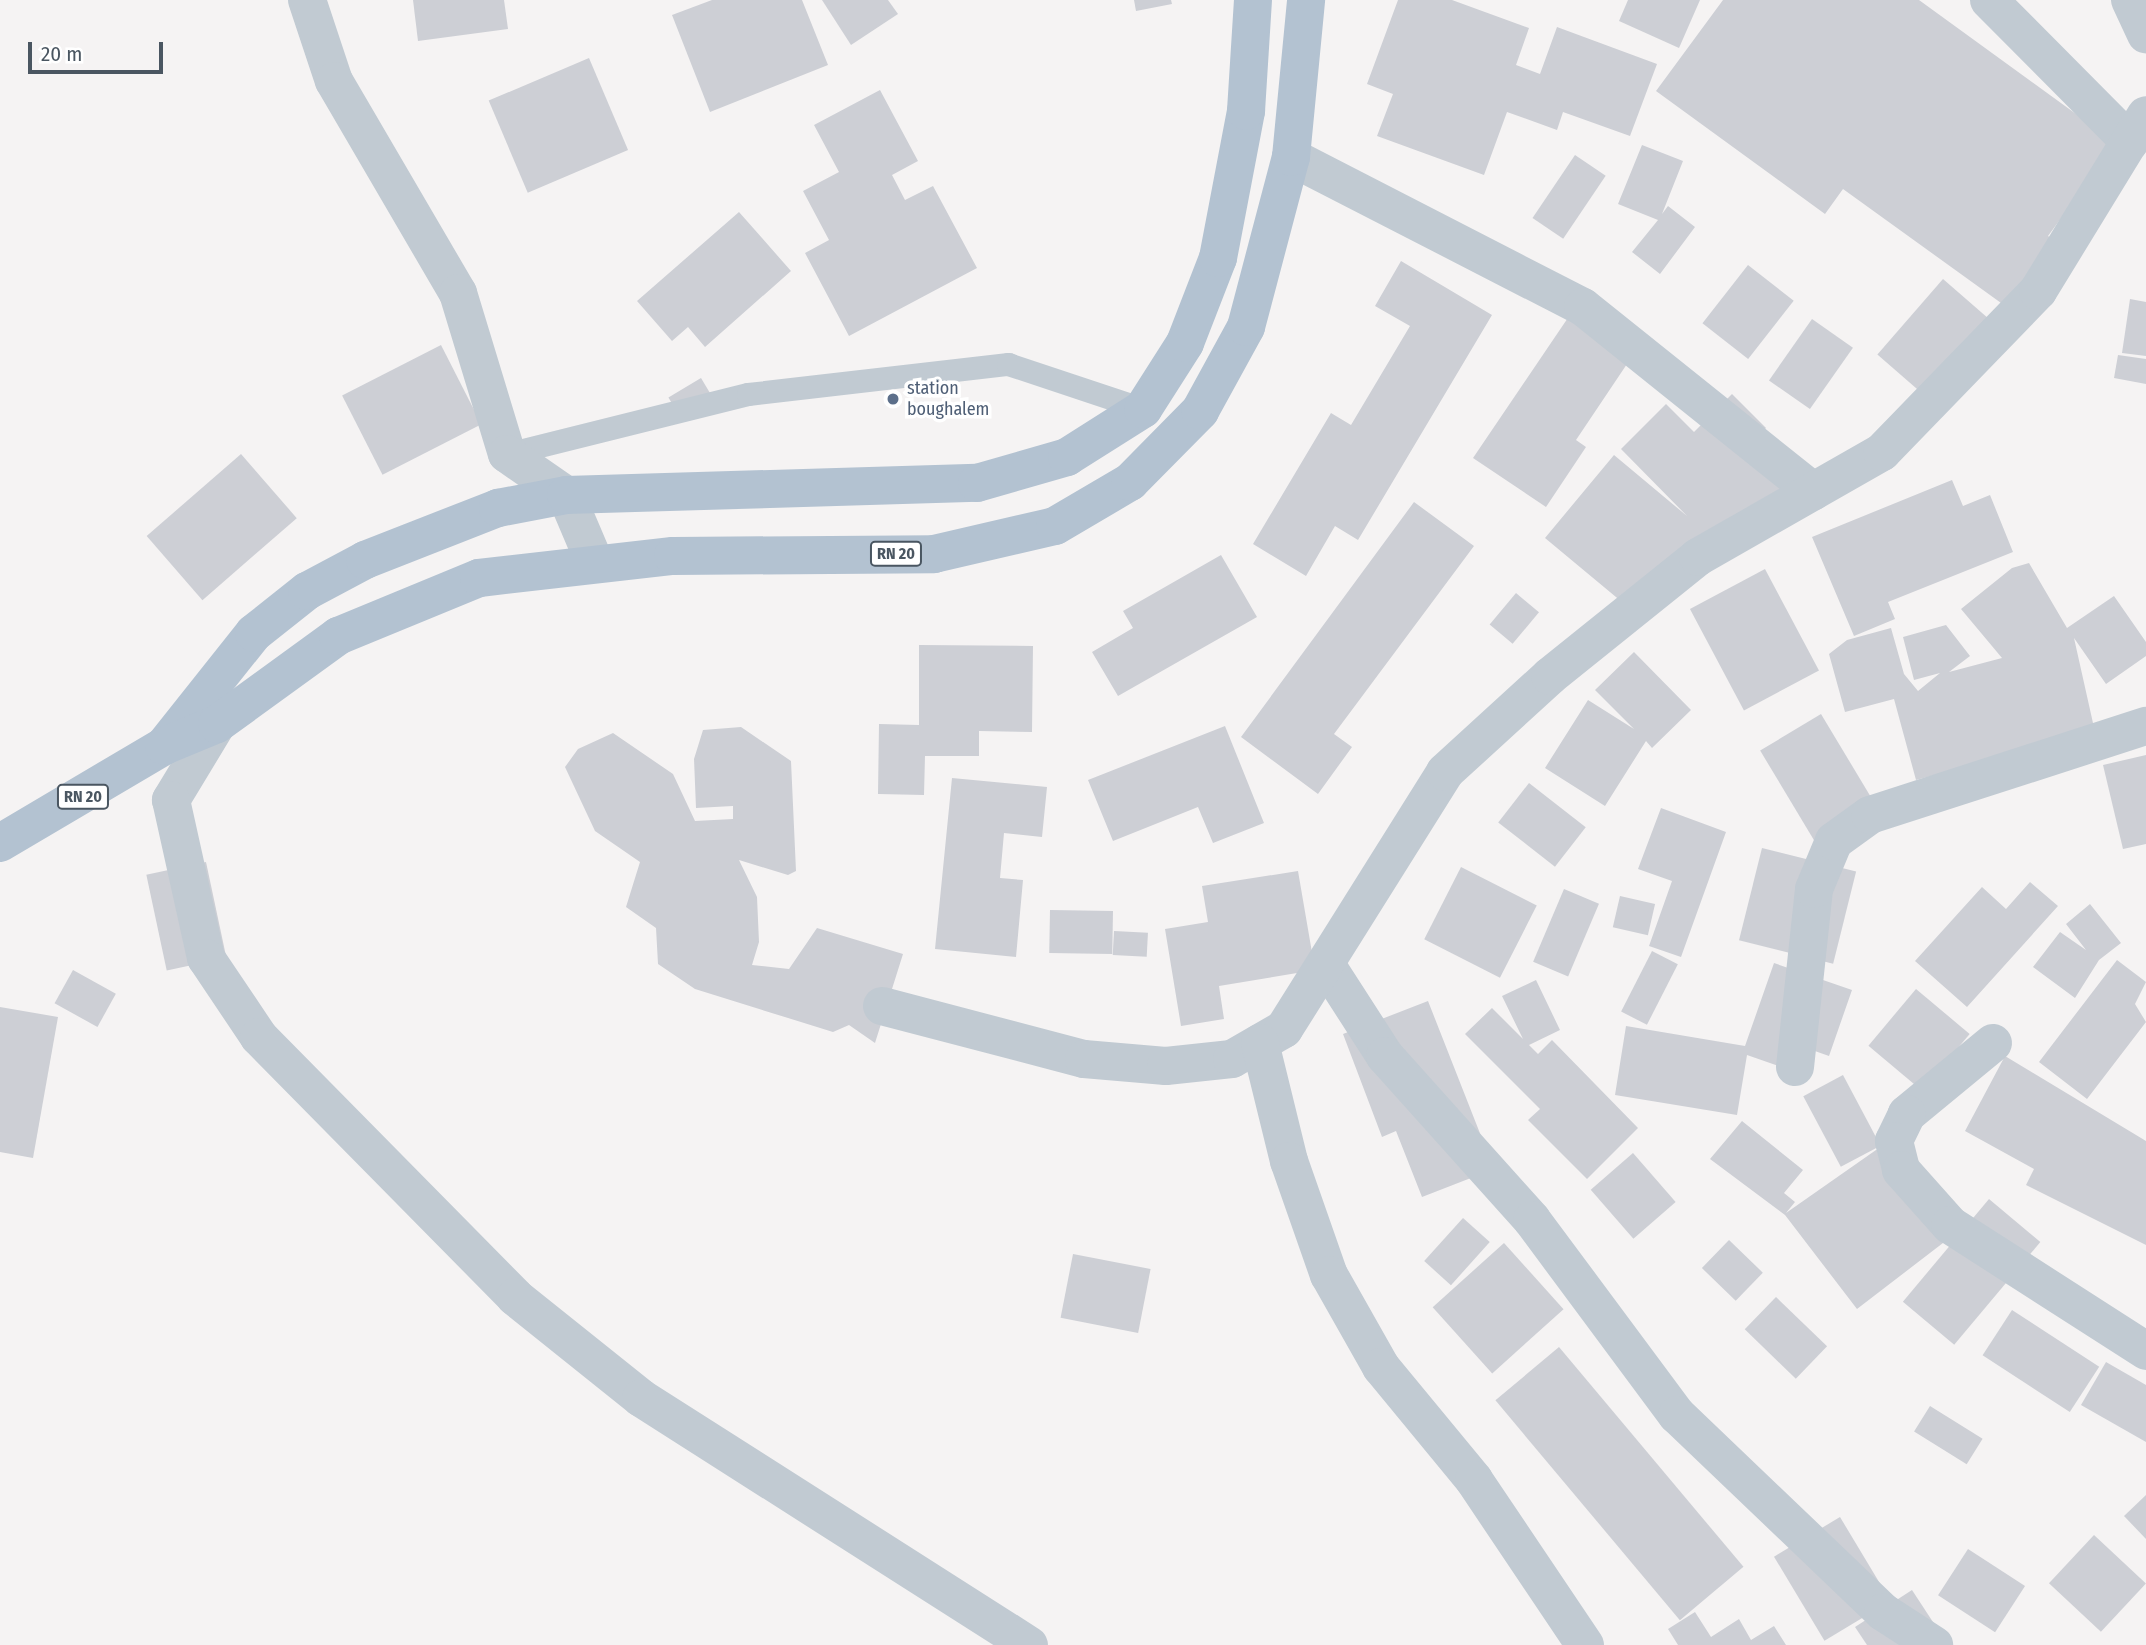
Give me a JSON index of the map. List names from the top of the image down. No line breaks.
{"streets":{"main road":["RN 20"]},"places":["station boughalem"],"scale_bar":"20 m"}
